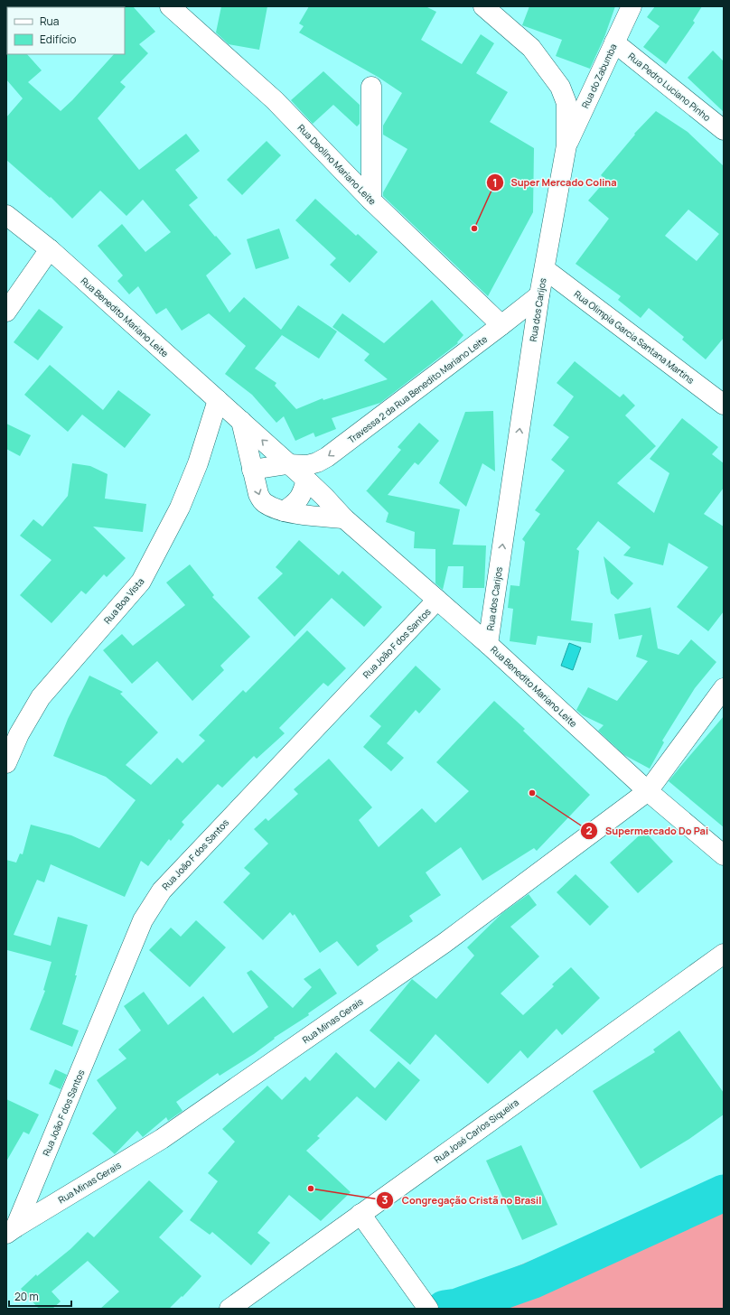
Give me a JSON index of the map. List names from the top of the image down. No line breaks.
{"streets":{"street":["Rua do Zabumba","Rua Pedro Luciano Pinho","Rua Deolino Mariano Leite","Rua dos Carijos","Rua Benedito Mariano Leite","Rua Olimpia Garcia Santana Martins","Travessa 2 da Rua Benedito Mariano Leite","Rua Boa Vista","Rua João F dos Santos","Rua Minas Gerais","Rua José Carlos Siqueira"]},"crossings":[["Rua do Zabumba","Rua Pedro Luciano Pinho"],["Rua do Zabumba","Rua dos Carijos"],["Rua Deolino Mariano Leite","Travessa 2 da Rua Benedito Mariano Leite"],["Rua dos Carijos","Rua Benedito Mariano Leite"],["Rua dos Carijos","Rua Olimpia Garcia Santana Martins"],["Rua dos Carijos","Travessa 2 da Rua Benedito Mariano Leite"],["Rua Benedito Mariano Leite","Travessa 2 da Rua Benedito Mariano Leite"],["Rua Benedito Mariano Leite","Rua Boa Vista"],["Rua Benedito Mariano Leite","Rua João F dos Santos"],["Rua Benedito Mariano Leite","Rua Minas Gerais"],["Rua João F dos Santos","Rua Minas Gerais"]],"one_way":["Rua dos Carijos","Travessa 2 da Rua Benedito Mariano Leite"],"places":["Super Mercado Colina","Supermercado Do Pai","Congregação Cristã no Brasil"],"legend":["Rua","Edifício"],"scale_bar":"20 m"}
